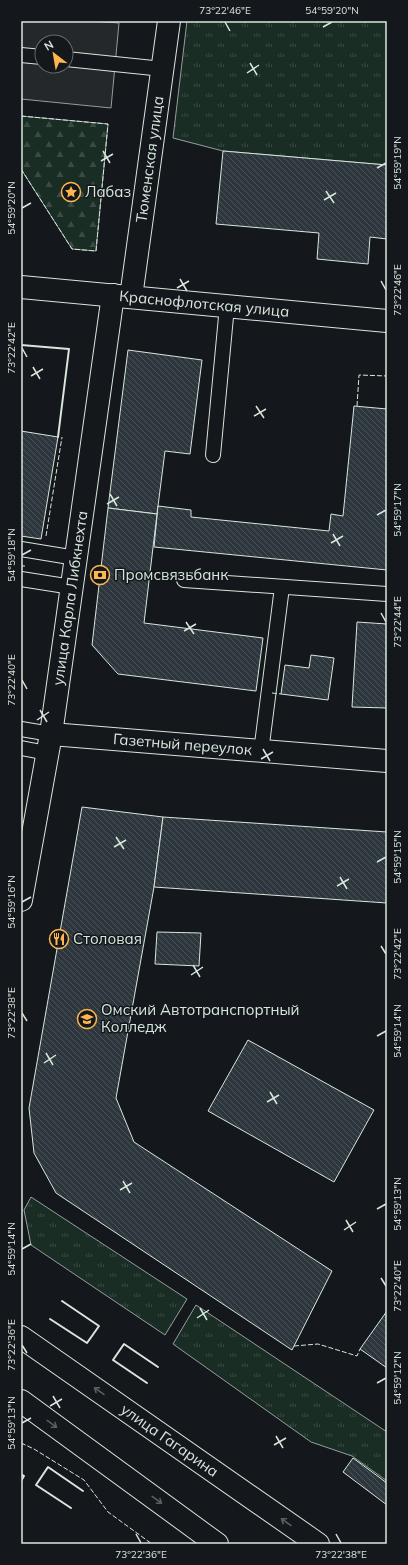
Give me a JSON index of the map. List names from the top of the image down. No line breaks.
{"streets":{"street":["Тюменская улица","Краснофлотская улица","улица Карла Либкнехта","Газетный переулок","улица Гагарина"]},"crossings":[["Тюменская улица","Краснофлотская улица"],["Тюменская улица","улица Карла Либкнехта"],["Краснофлотская улица","улица Карла Либкнехта"],["улица Карла Либкнехта","Газетный переулок"]],"places":{"place":["Лабаз"],"bank":["Промсвязьбанк"],"restaurant":["Столовая"],"school or university":["Омский Автотранспортный Колледж"]},"north":"top left","coordinates":["73°22'46\"E","54°59'20\"N","54°59'19\"N","73°22'42\"E","54°59'17\"N","54°59'18\"N","73°22'44\"E","73°22'40\"E","54°59'15\"N","54°59'16\"N","73°22'38\"E","54°59'14\"N","54°59'13\"N","73°22'36\"E","54°59'12\"N"]}
